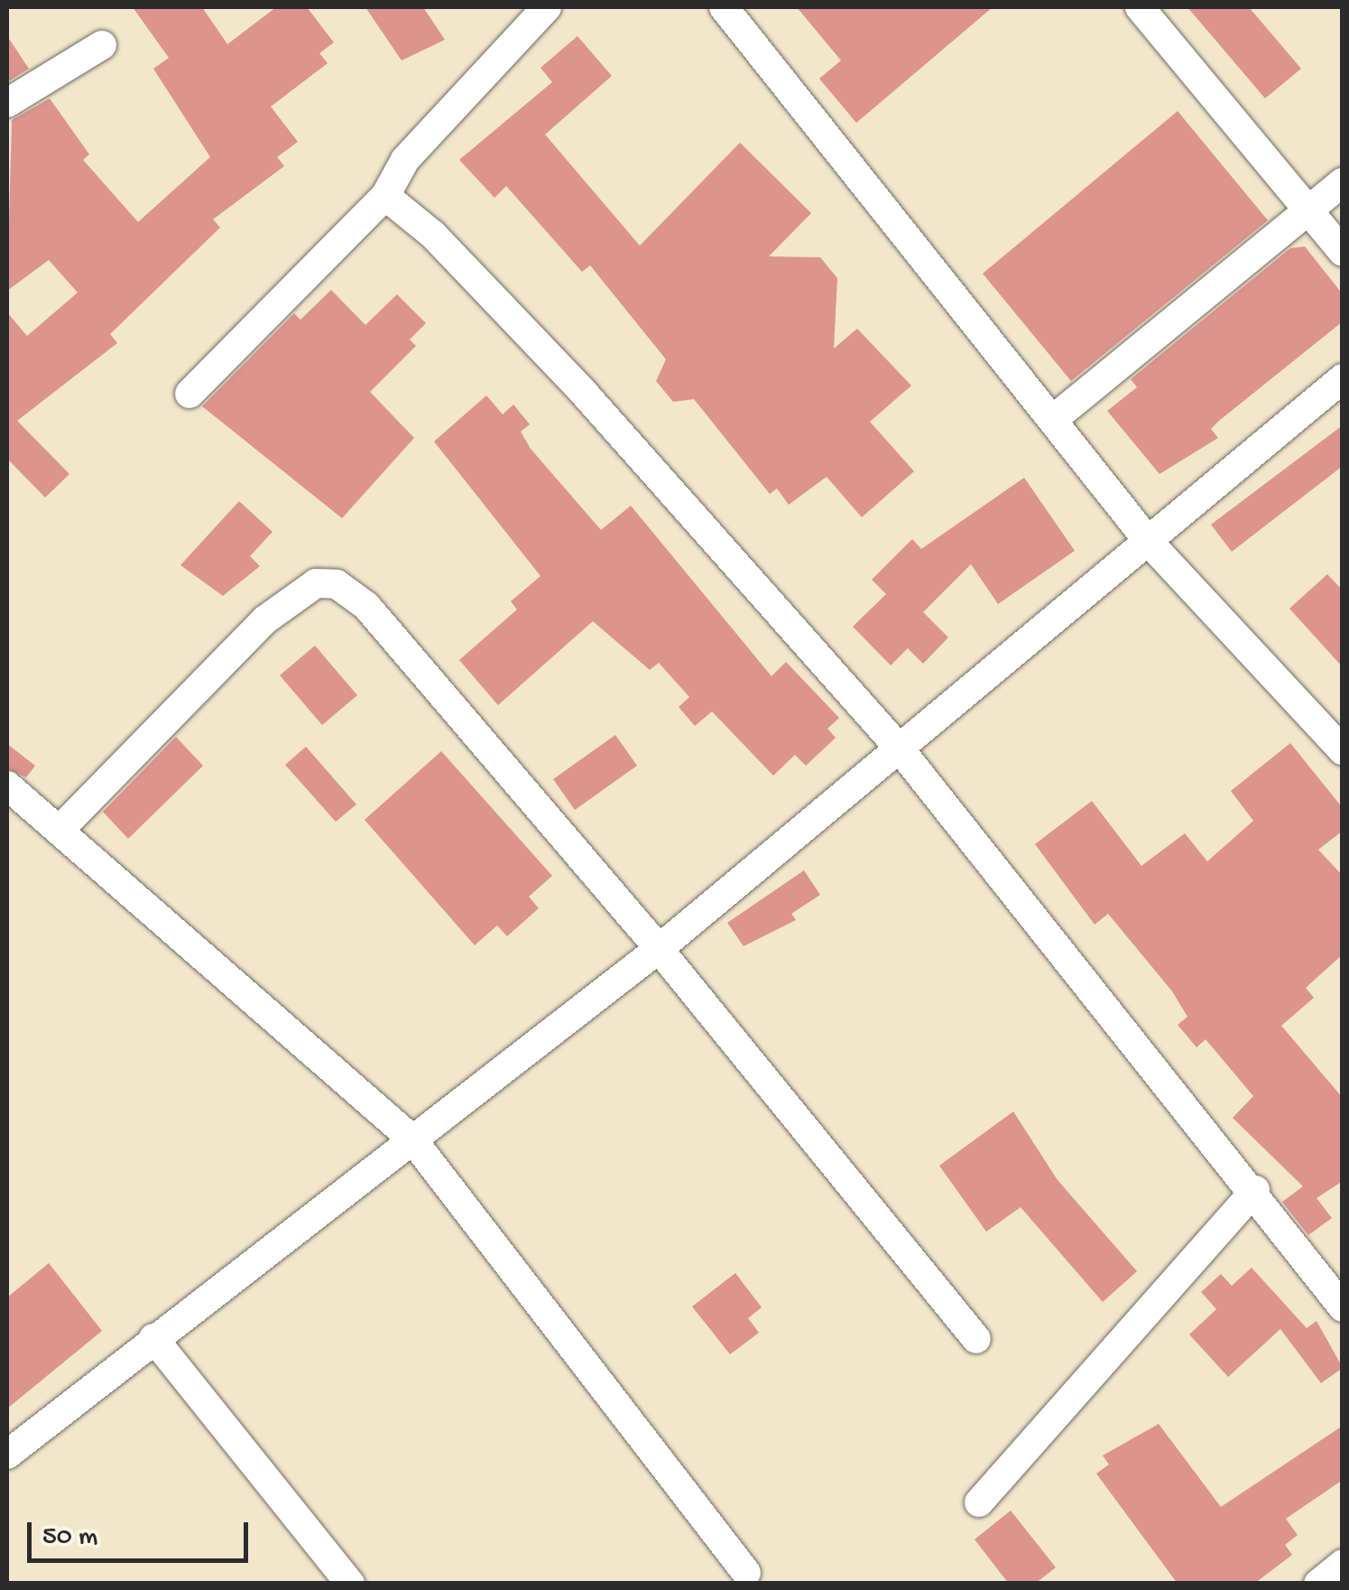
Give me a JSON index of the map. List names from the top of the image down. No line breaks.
{"scale_bar":"50 m"}
